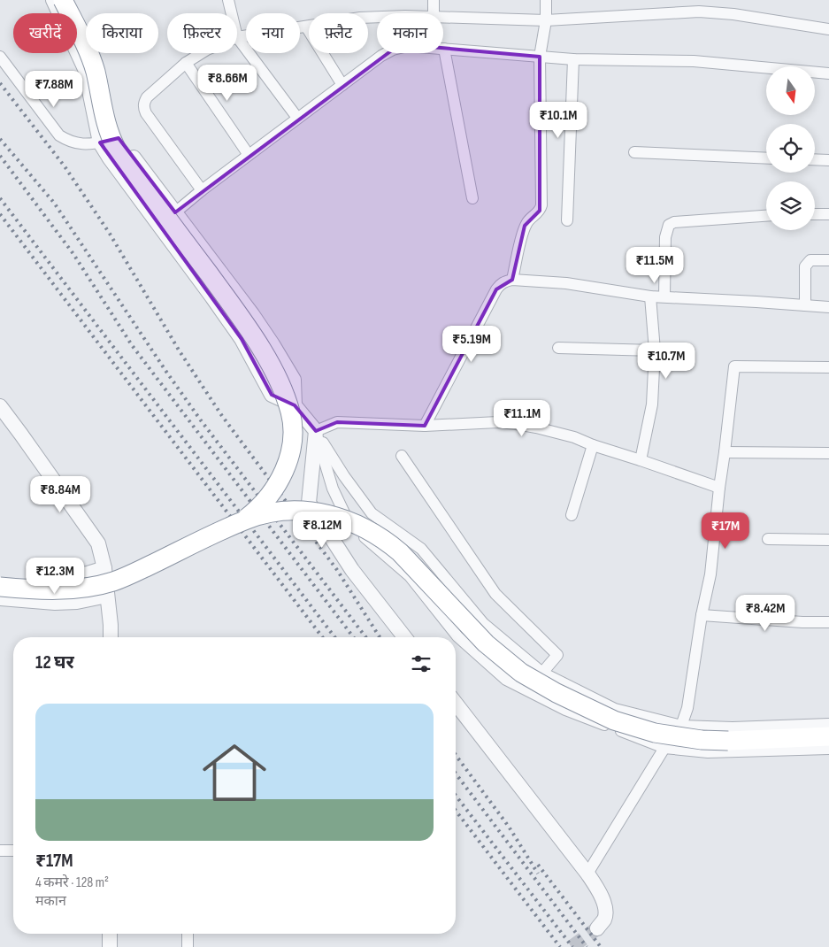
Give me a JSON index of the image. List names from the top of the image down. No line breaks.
{"north":"bottom","page":{"chip":["खरीदें","किराया","फ़िल्टर","नया","फ़्लैट","मकान"],"price":["₹8.66M","₹7.88M","₹10.1M","₹11.5M","₹5.19M","₹10.7M","₹11.1M","₹8.84M","₹8.12M","₹17M","₹12.3M","₹8.42M"],"heading":"12 घर","list":[{"name":"₹17M","note":"4 कमरे · 128 m² · मकान"}]}}
